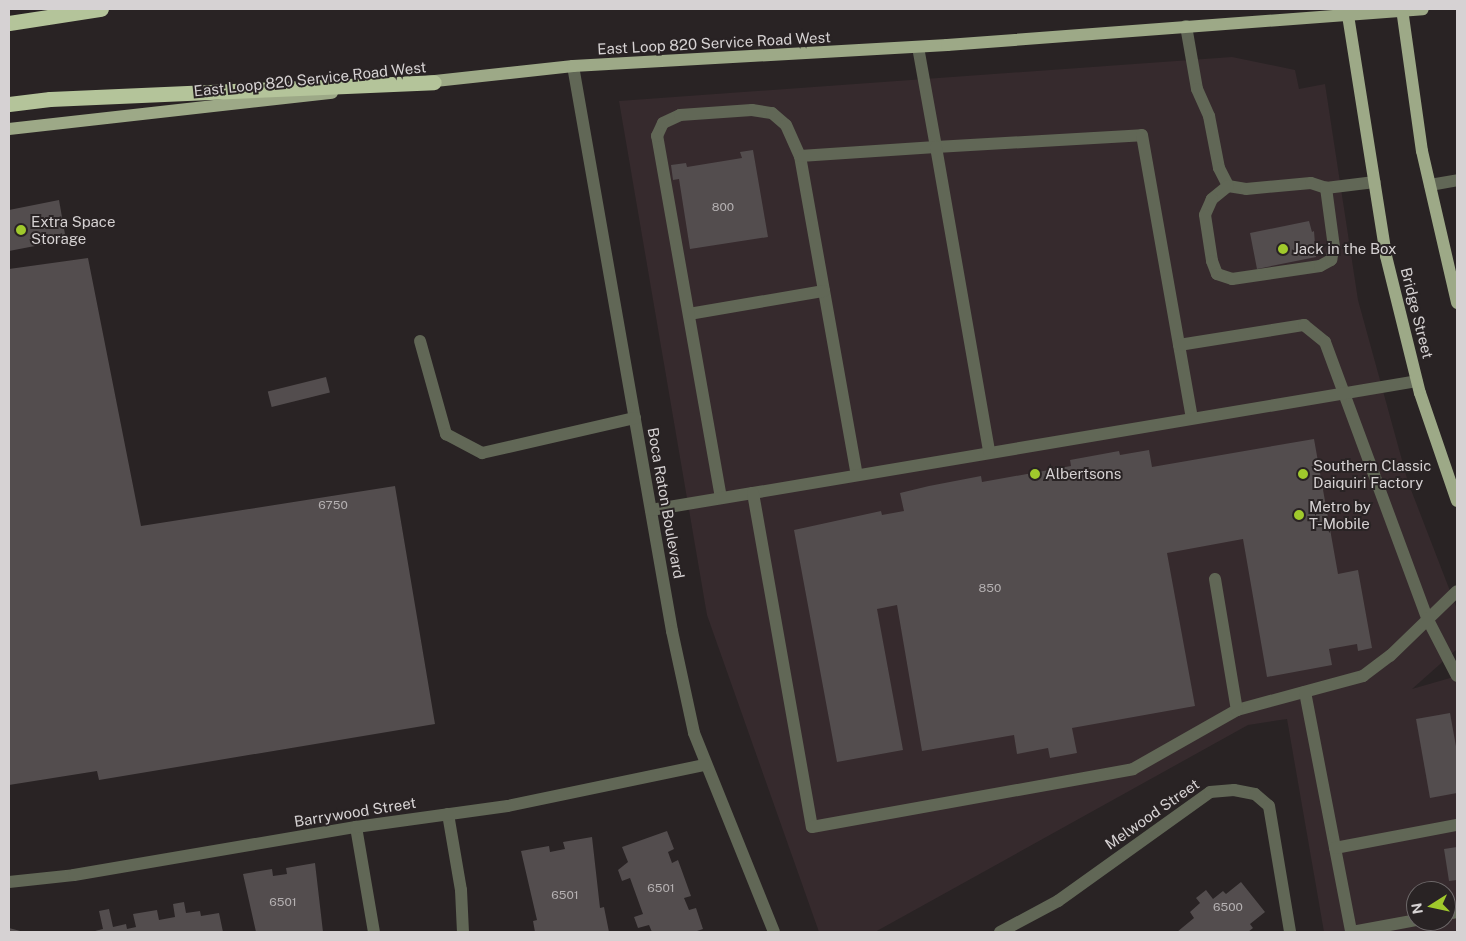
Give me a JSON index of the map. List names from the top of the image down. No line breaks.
{"streets":{"main road":["East Loop 820 Service Road West","Bridge Street"],"street":["Boca Raton Boulevard","Barrywood Street","Melwood Street"]},"crossings":[["East Loop 820 Service Road West","Bridge Street"],["East Loop 820 Service Road West","Boca Raton Boulevard"],["Boca Raton Boulevard","Barrywood Street"]],"places":["Extra Space Storage","Jack in the Box","Albertsons","Southern Classic Daiquiri Factory","Metro by T-Mobile"],"house_numbers":["800","6750","850","6501","6501","6501","6500"],"north":"left"}
